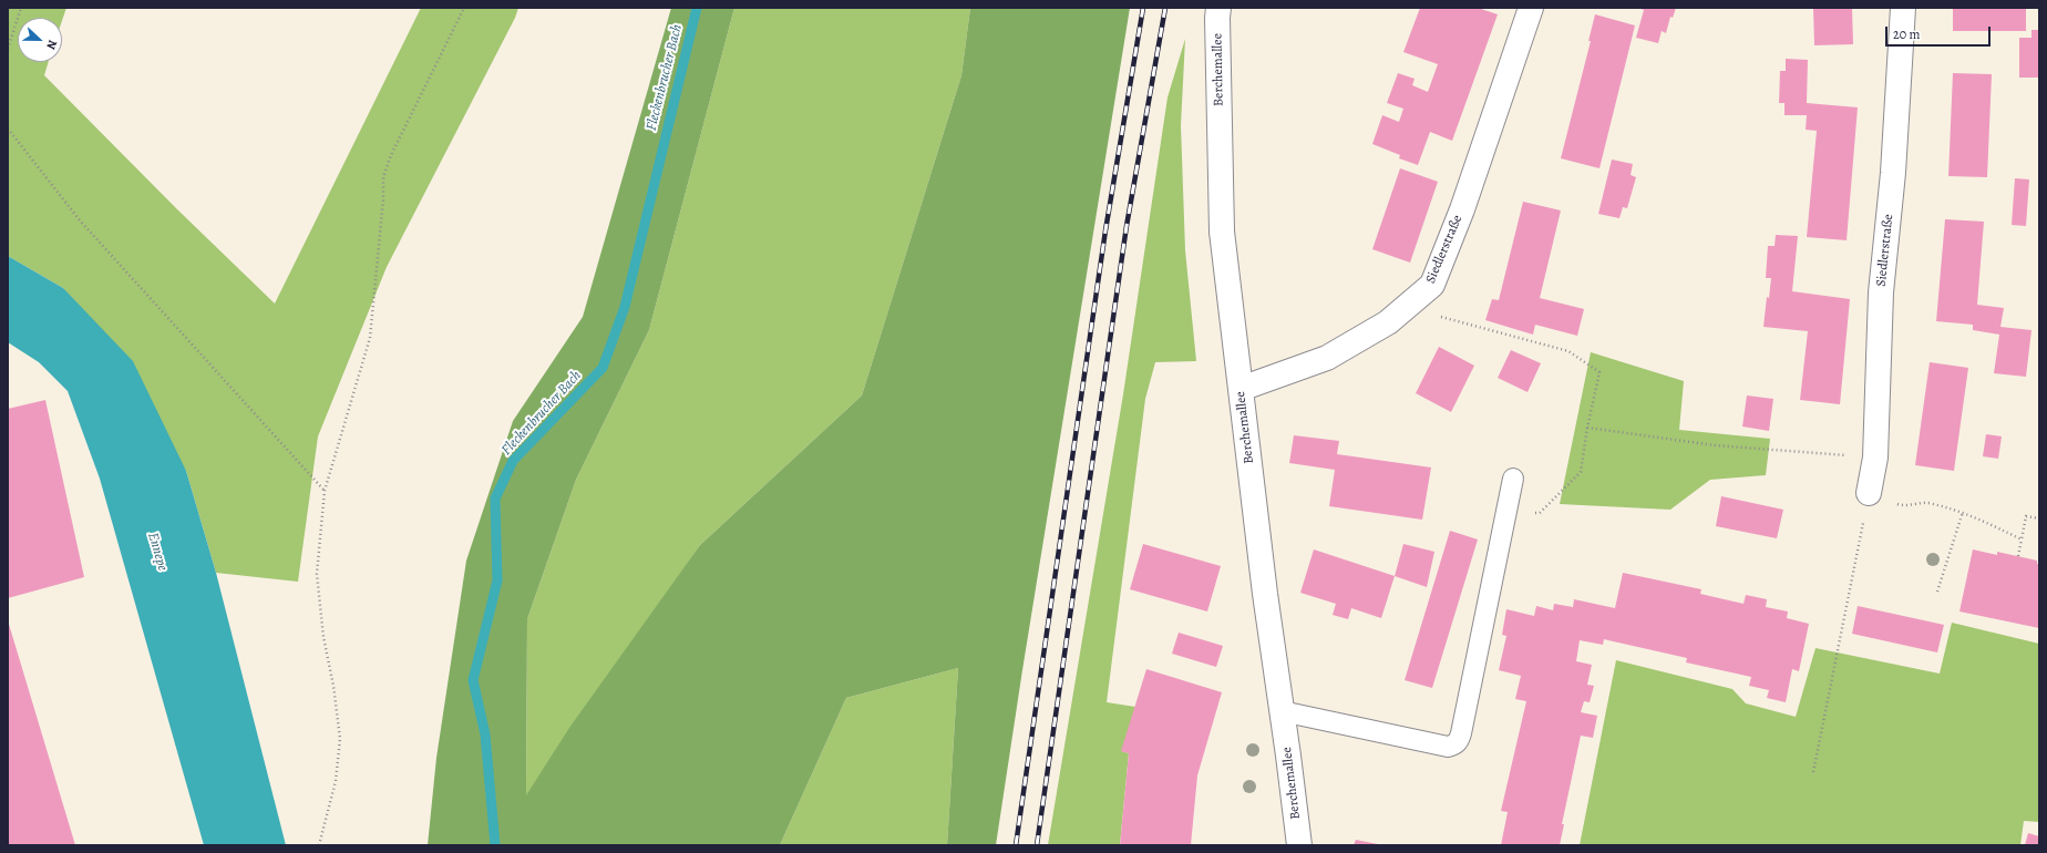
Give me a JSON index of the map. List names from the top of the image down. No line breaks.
{"streets":{"street":["Berchemallee","Siedlerstraße"]},"crossings":[["Berchemallee","Siedlerstraße"]],"water":["Fleckenbrucher Bach","Ennepe"],"scale_bar":"20 m","north":"right"}
